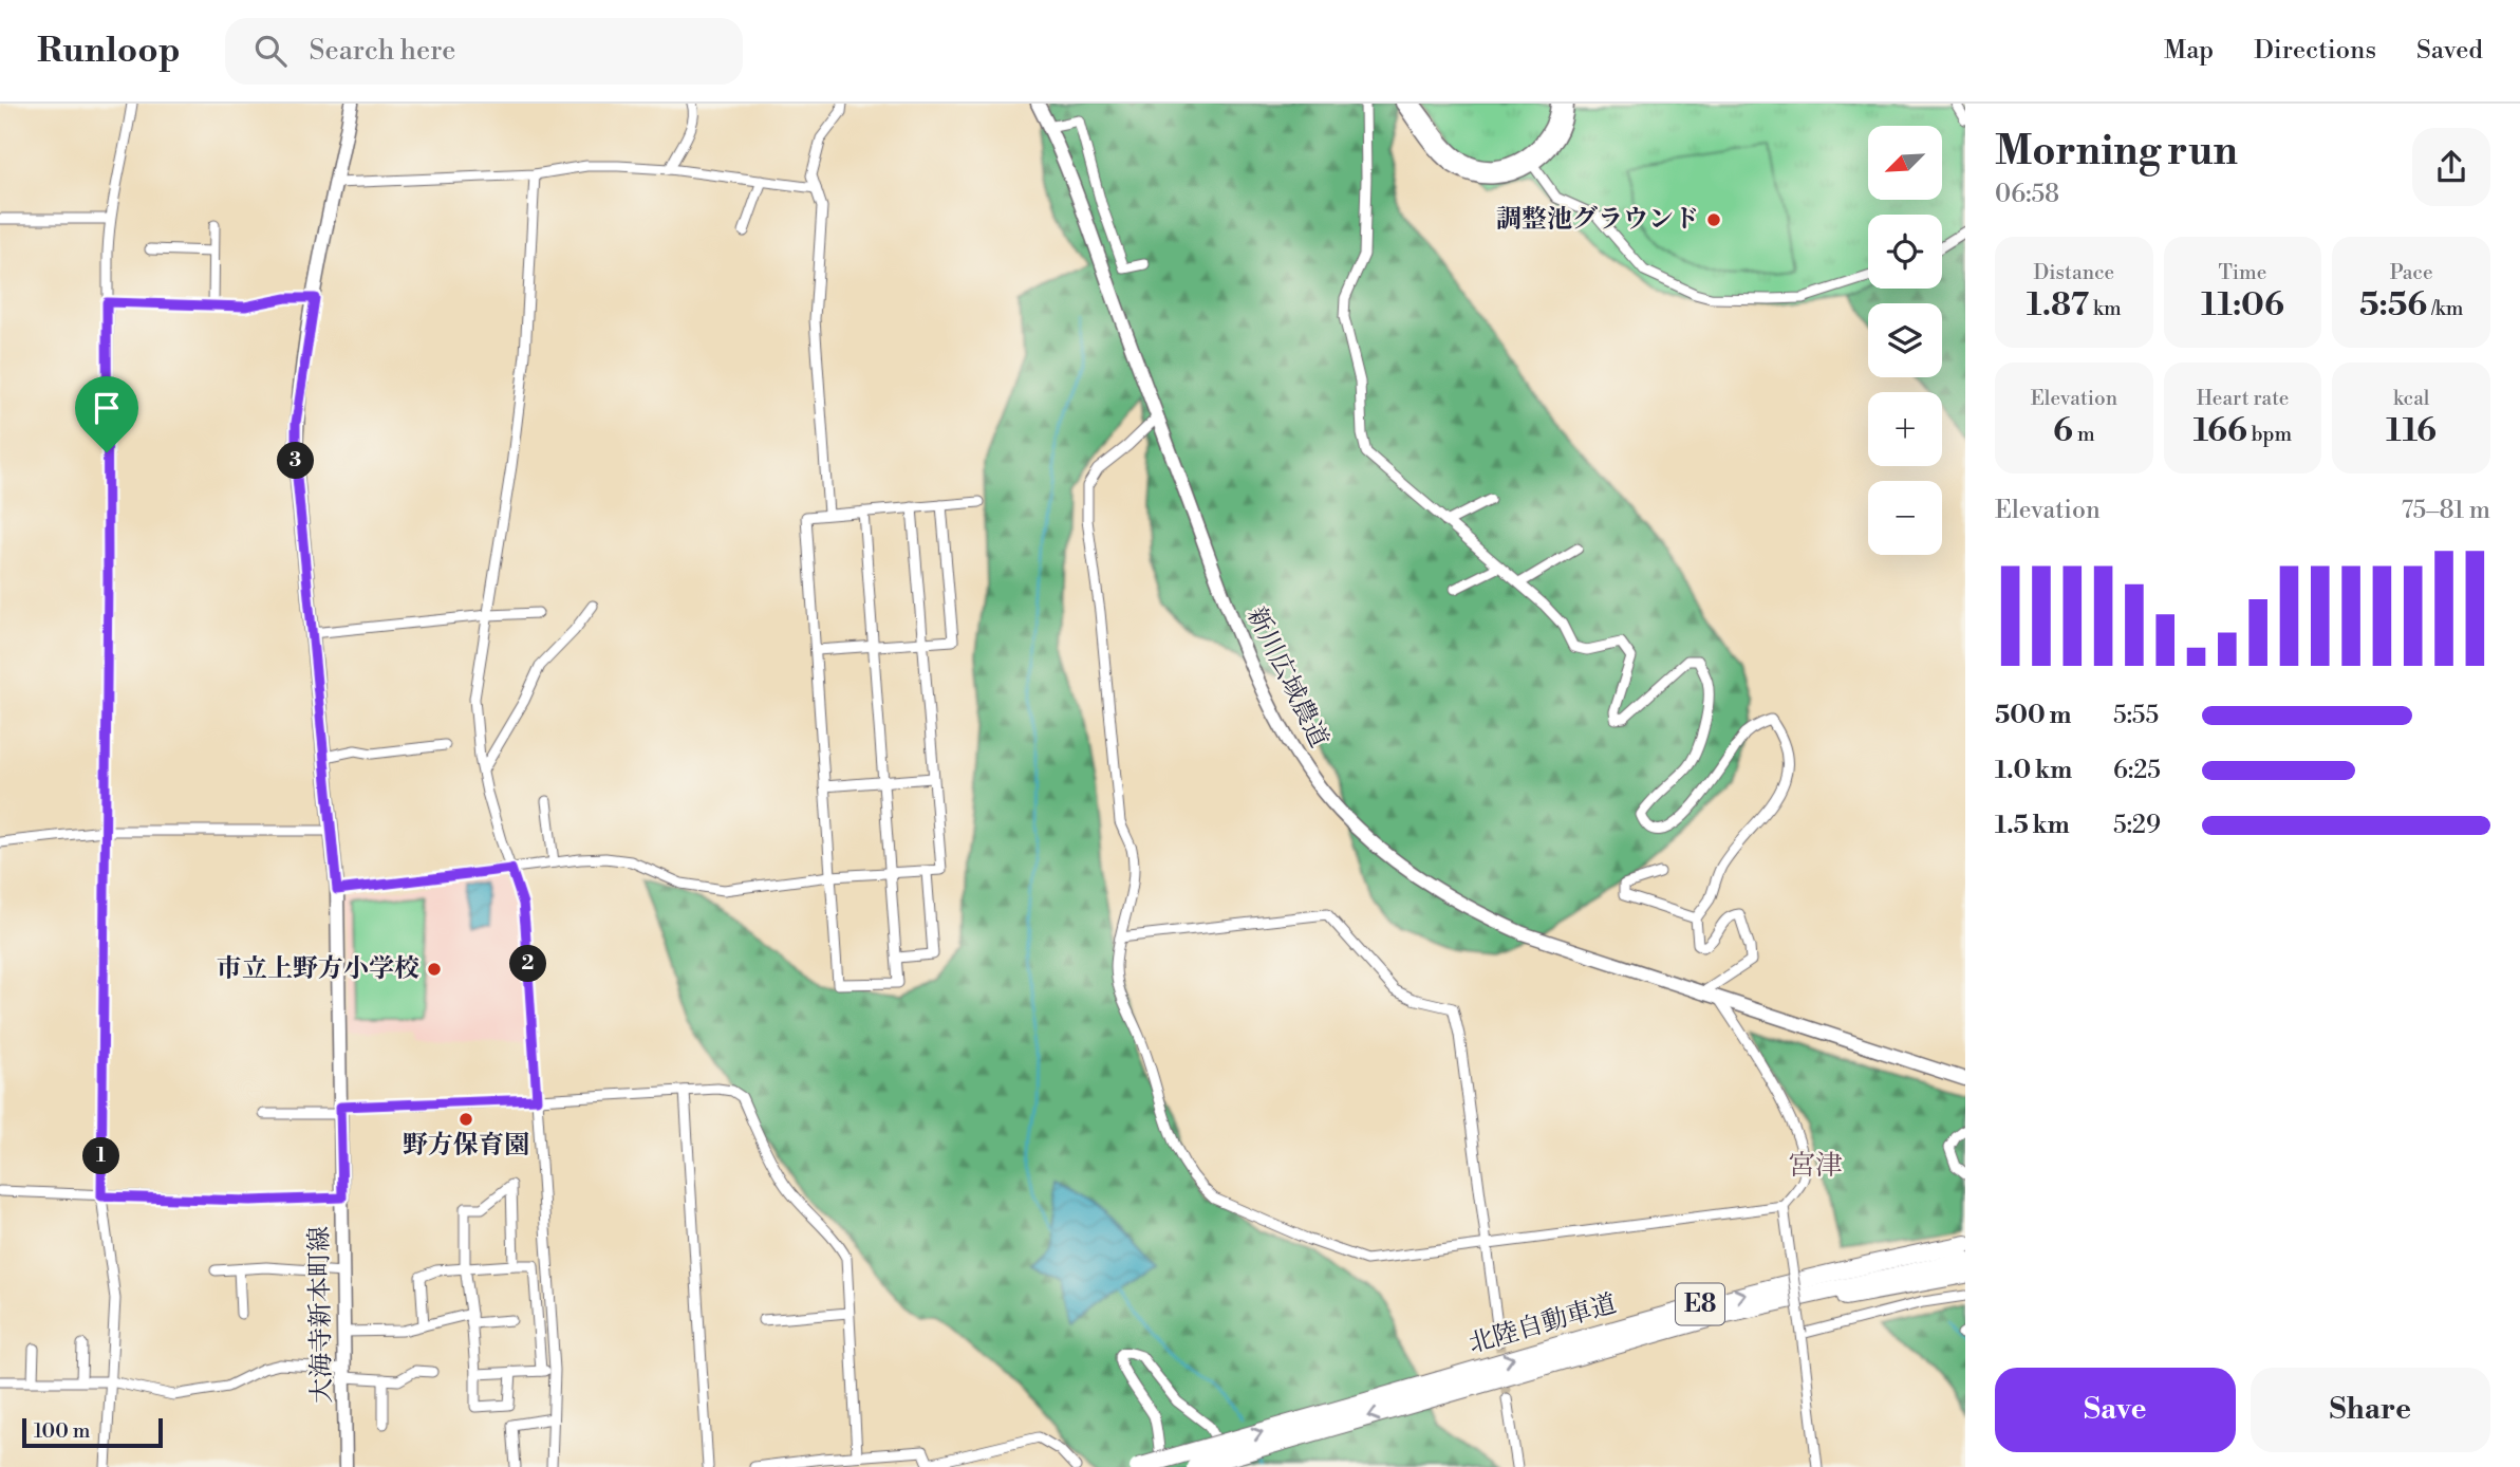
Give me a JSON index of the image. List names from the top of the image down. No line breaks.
{"streets":{"highway":["E8","北陸自動車道"],"street":["新川広域農道","大海寺新本町線"]},"districts":["宮津"],"places":["調整池グラウンド","市立上野方小学校","野方保育園"],"scale_bar":"100 m","north":"bottom left","page":{"header":"Runloop","search":"Search here","nav":["Map","Directions","Saved"],"heading":["Morning run","06:58"],"map_buttons":["+","−"],"stats":[["Distance","1.87 km"],["Time","11:06"],["Pace","5:56 /km"],["Elevation","6 m"],["Heart rate","166 bpm"],["kcal","116"]],"pins":["3","2","1"],"chart":["Elevation","75–81 m"],"list":[{"name":"500 m","note":"5:55"},{"name":"1.0 km","note":"6:25"},{"name":"1.5 km","note":"5:29"}],"buttons":["Save","Share"],"scale":"100 m"}}
